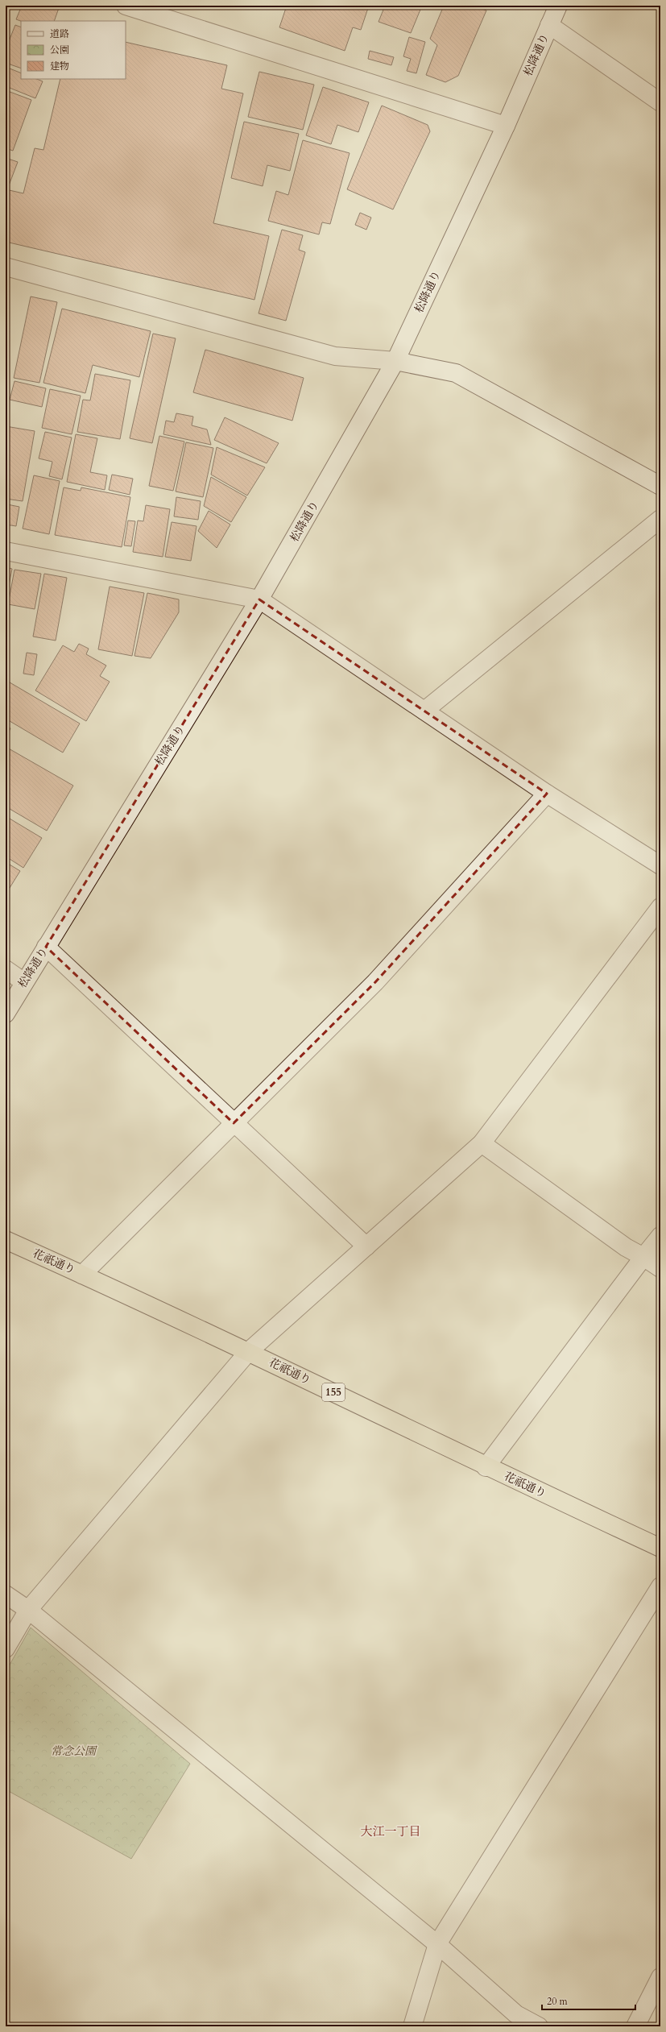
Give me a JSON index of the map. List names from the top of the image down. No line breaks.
{"streets":{"highway":["花祇通り","155"],"street":["松降通り"]},"districts":["大江一丁目"],"parks":["常念公園"],"legend":["道路","公園","建物"],"scale_bar":"20 m"}
